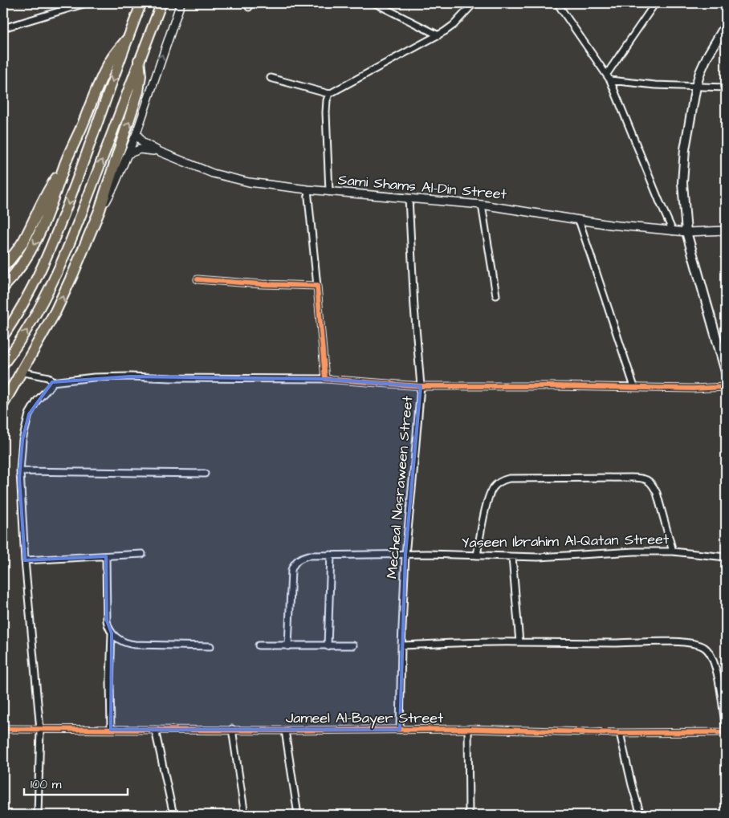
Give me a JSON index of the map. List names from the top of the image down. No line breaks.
{"streets":{"street":["Sami Shams Al-Din Street","Mecheal Nasraween Street","Yaseen Ibrahim Al-Qatan Street","Jameel Al-Bayer Street"]},"crossings":[["Sami Shams Al-Din Street","Mecheal Nasraween Street"],["Mecheal Nasraween Street","Yaseen Ibrahim Al-Qatan Street"],["Mecheal Nasraween Street","Jameel Al-Bayer Street"]],"scale_bar":"100 m"}
